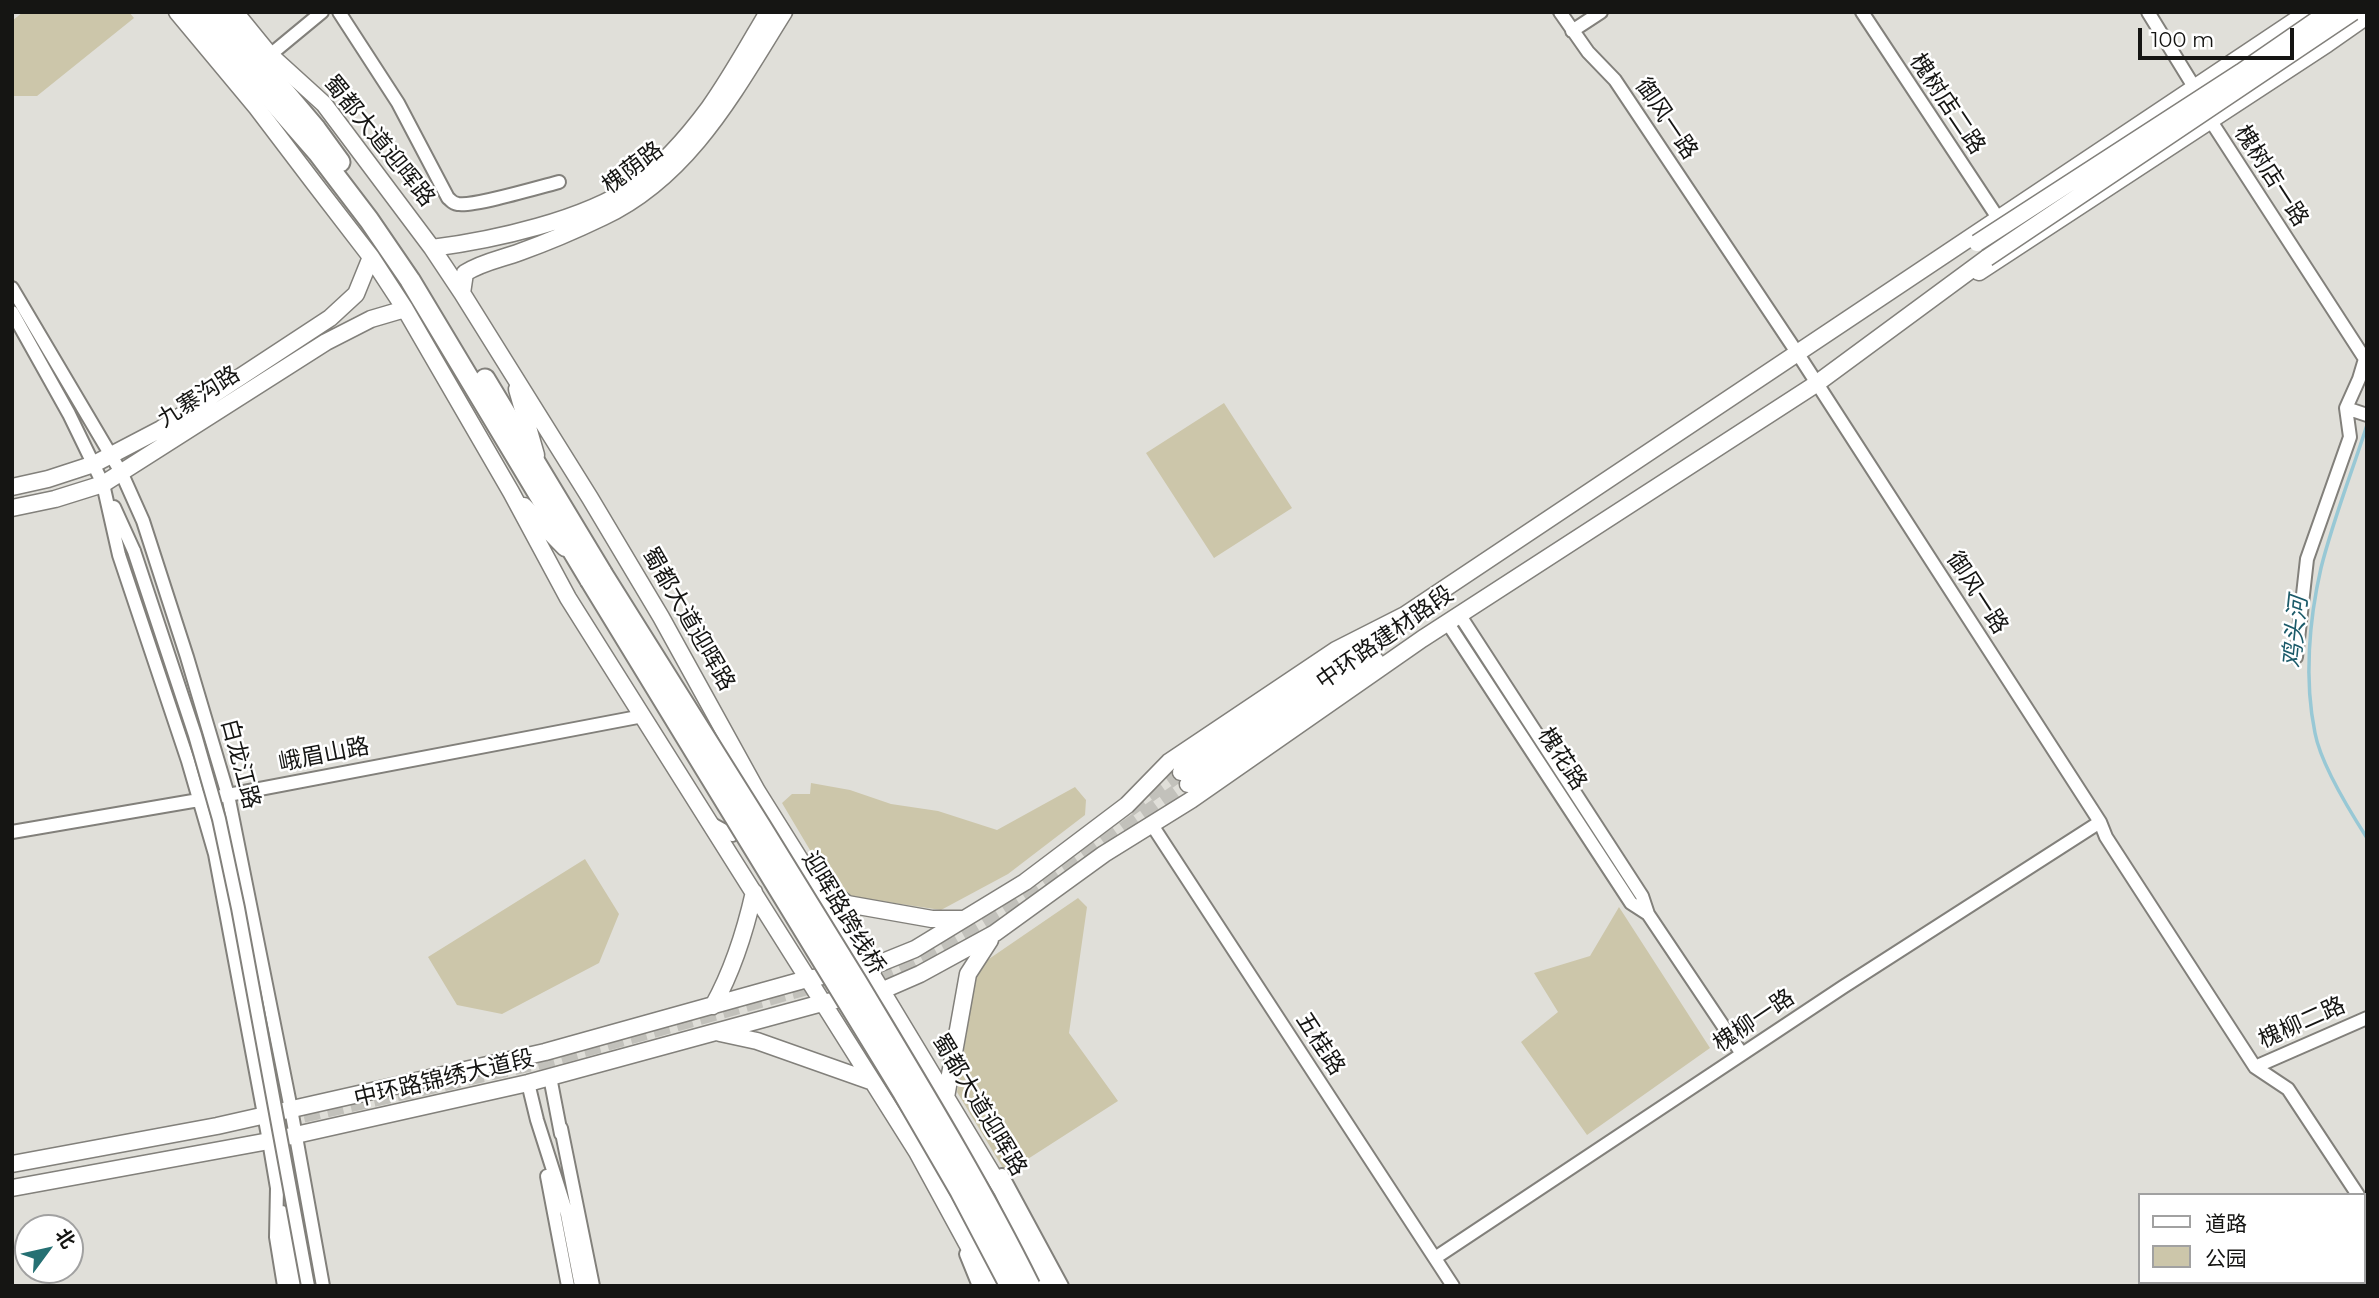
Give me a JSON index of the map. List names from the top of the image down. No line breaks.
{"streets":{"highway":["蜀都大道迎晖路","迎晖路跨线桥"],"main road":["槐荫路","九寨沟路","中环路建材路段","中环路锦绣大道段"],"street":["槐树店二路","御风一路","槐树店一路","峨眉山路","槐花路","白龙江路","槐柳一路","槐柳二路","五桂路"]},"crossings":[["御风一路","中环路建材路段"],["御风一路","槐柳一路"],["御风一路","槐柳二路"],["蜀都大道迎晖路","槐荫路"],["蜀都大道迎晖路","中环路建材路段"],["蜀都大道迎晖路","迎晖路跨线桥"],["蜀都大道迎晖路","中环路锦绣大道段"],["九寨沟路","白龙江路"],["中环路建材路段","槐花路"],["中环路建材路段","五桂路"],["中环路建材路段","中环路锦绣大道段"],["峨眉山路","白龙江路"],["槐花路","槐柳一路"],["白龙江路","中环路锦绣大道段"],["槐柳一路","五桂路"]],"water":["鸡头河"],"legend":["道路","公园"],"scale_bar":"100 m","north":"top right"}
